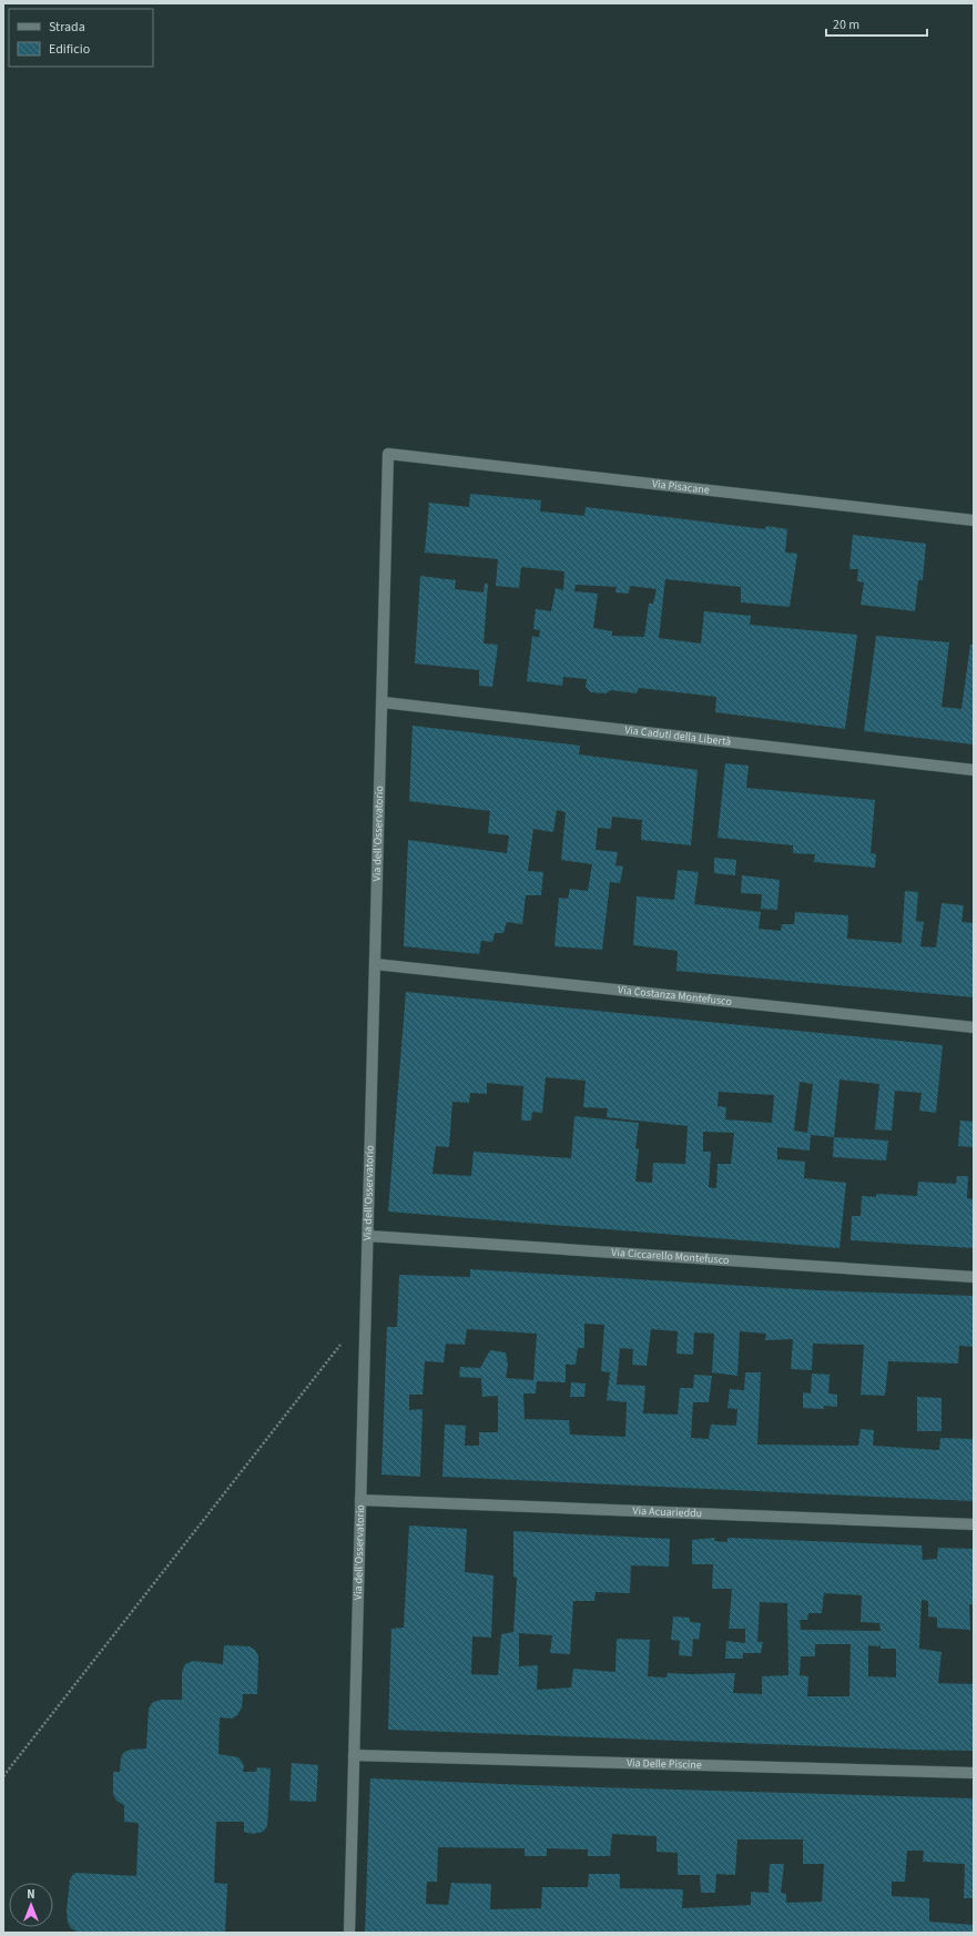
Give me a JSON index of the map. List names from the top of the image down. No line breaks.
{"streets":{"street":["Via Pisacane","Via Caduti della Libertà","Via dell'Osservatorio","Via Costanza Montefusco","Via Ciccarello Montefusco","Via Acuarieddu","Via Delle Piscine"]},"crossings":[["Via Pisacane","Via dell'Osservatorio"],["Via Caduti della Libertà","Via dell'Osservatorio"],["Via dell'Osservatorio","Via Costanza Montefusco"],["Via dell'Osservatorio","Via Ciccarello Montefusco"],["Via dell'Osservatorio","Via Acuarieddu"],["Via dell'Osservatorio","Via Delle Piscine"]],"legend":["Strada","Edificio"],"scale_bar":"20 m","north":"top"}
